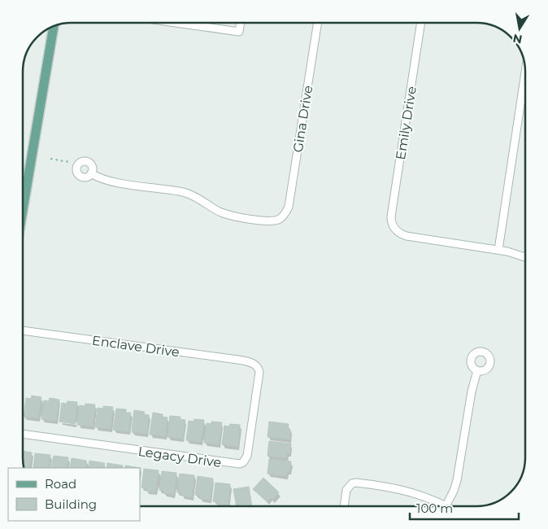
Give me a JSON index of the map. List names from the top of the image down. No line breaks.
{"streets":{"street":["Gina Drive","Emily Drive","Enclave Drive","Legacy Drive"]},"crossings":[["Enclave Drive","Legacy Drive"]],"legend":["Road","Building"],"scale_bar":"100 m","north":"bottom"}
